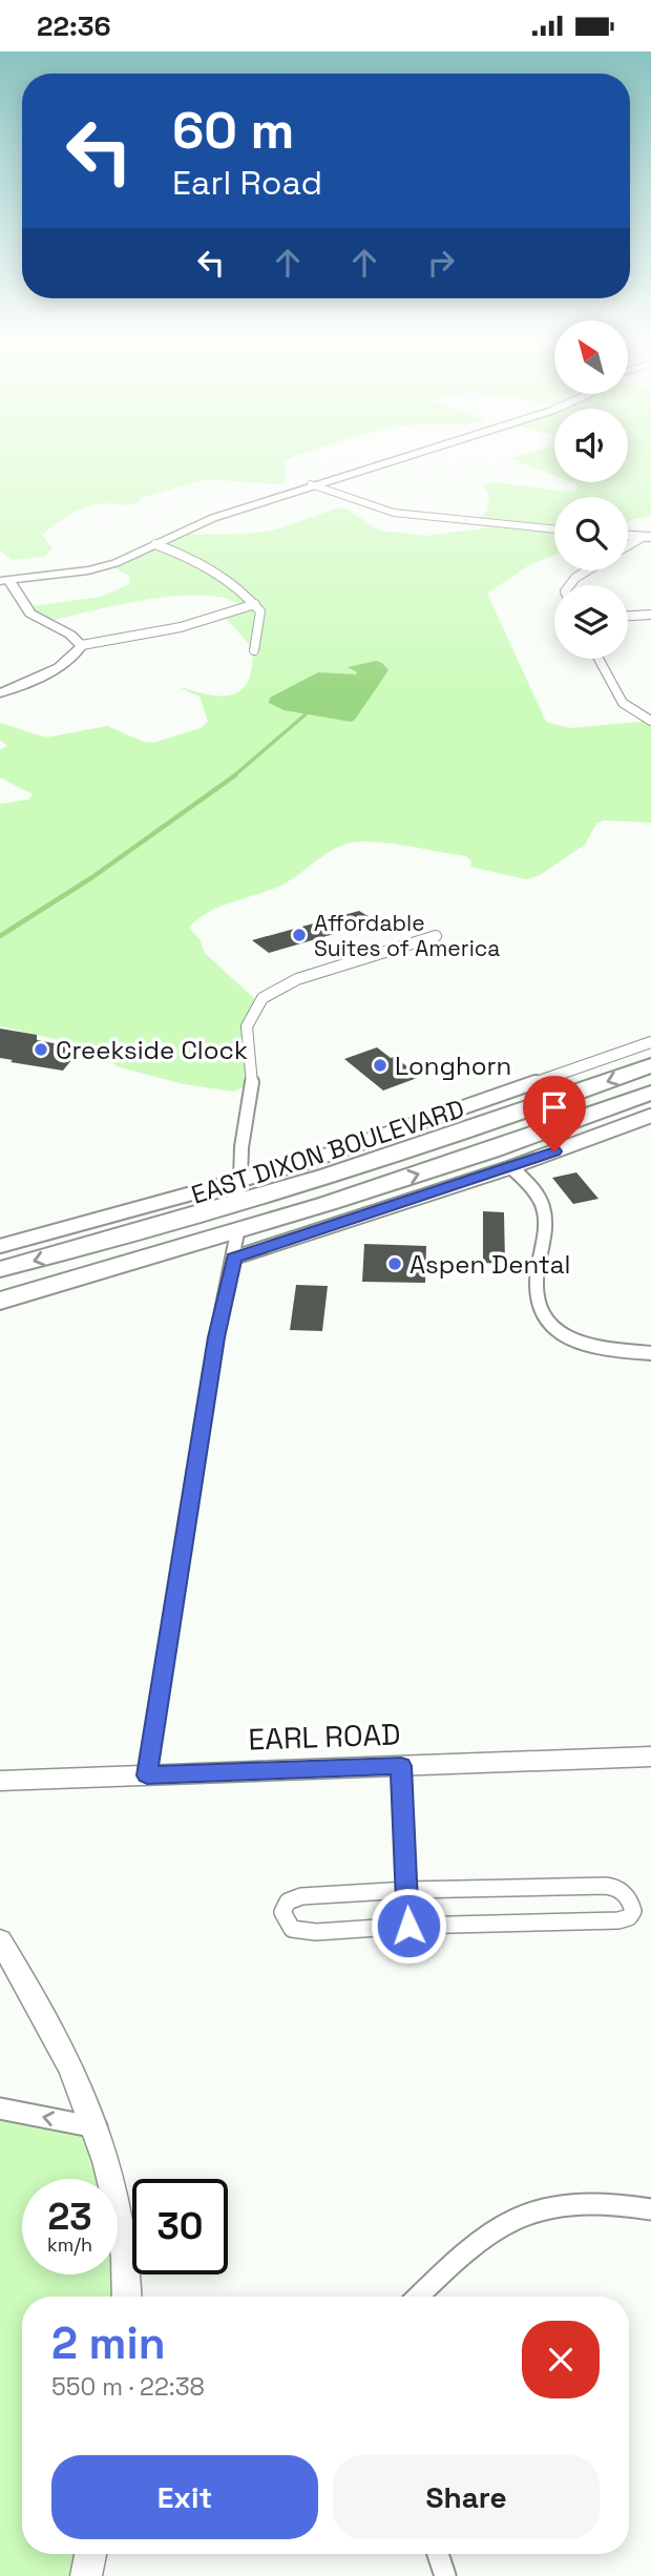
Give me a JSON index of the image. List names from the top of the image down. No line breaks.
{"streets":{"highway":["EAST DIXON BOULEVARD"],"street":["EARL ROAD"]},"places":["Affordable Suites of America","Creekside Clock","Longhorn","Aspen Dental"],"north":"top left","page":{"status":"22:36","turn":["60 m","Earl Road"],"speed":"23 km/h","limit":"30","heading":["2 min","550 m · 22:38"],"buttons":["Exit","Share"]}}
